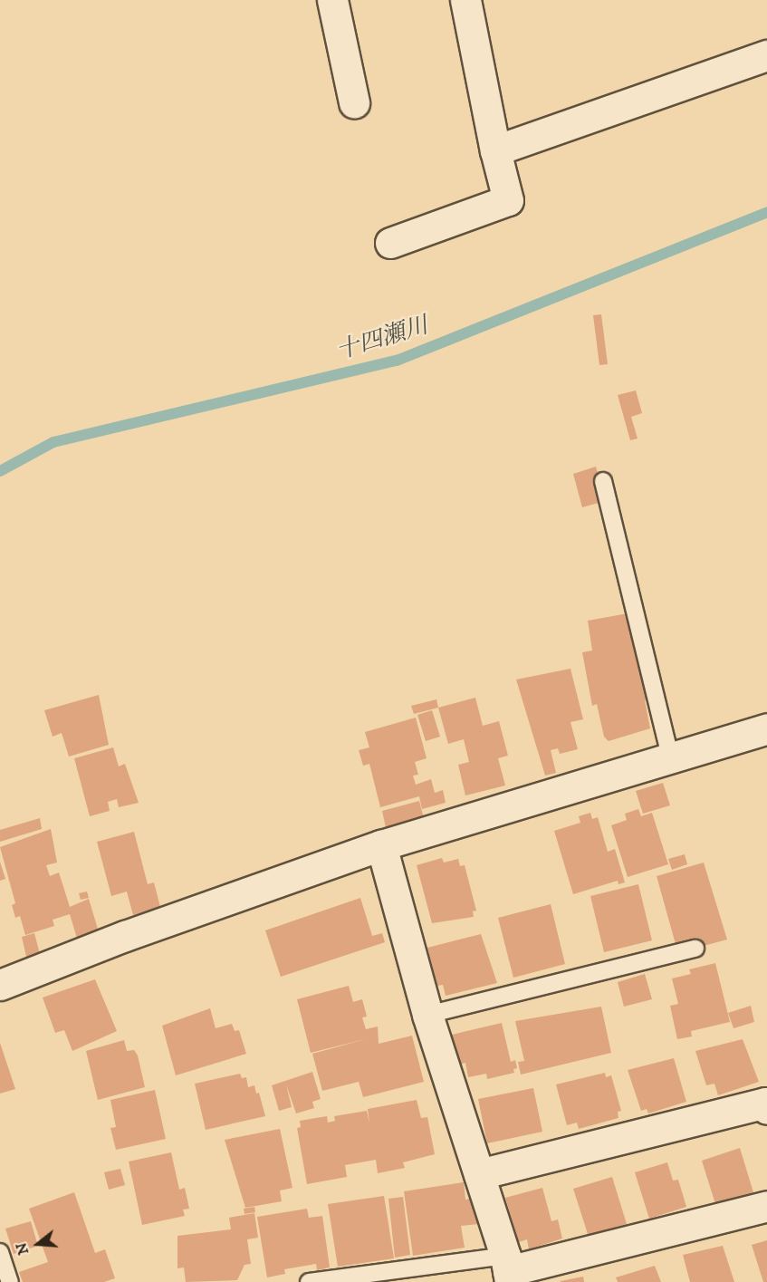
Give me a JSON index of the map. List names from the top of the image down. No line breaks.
{"water":["十四瀬川"],"north":"left"}
